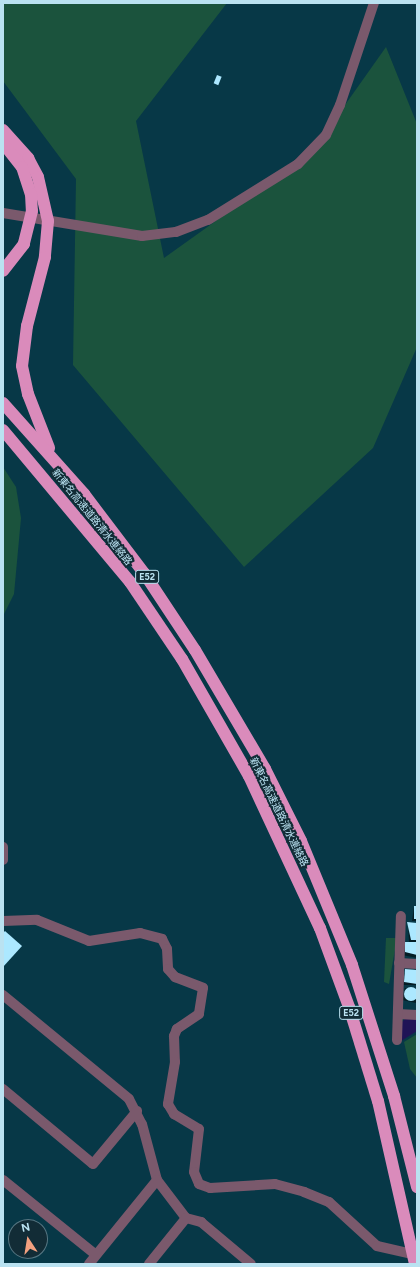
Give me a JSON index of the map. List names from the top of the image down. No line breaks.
{"streets":{"highway":["新東名高速道路清水連絡路","E52"]},"north":"top"}
